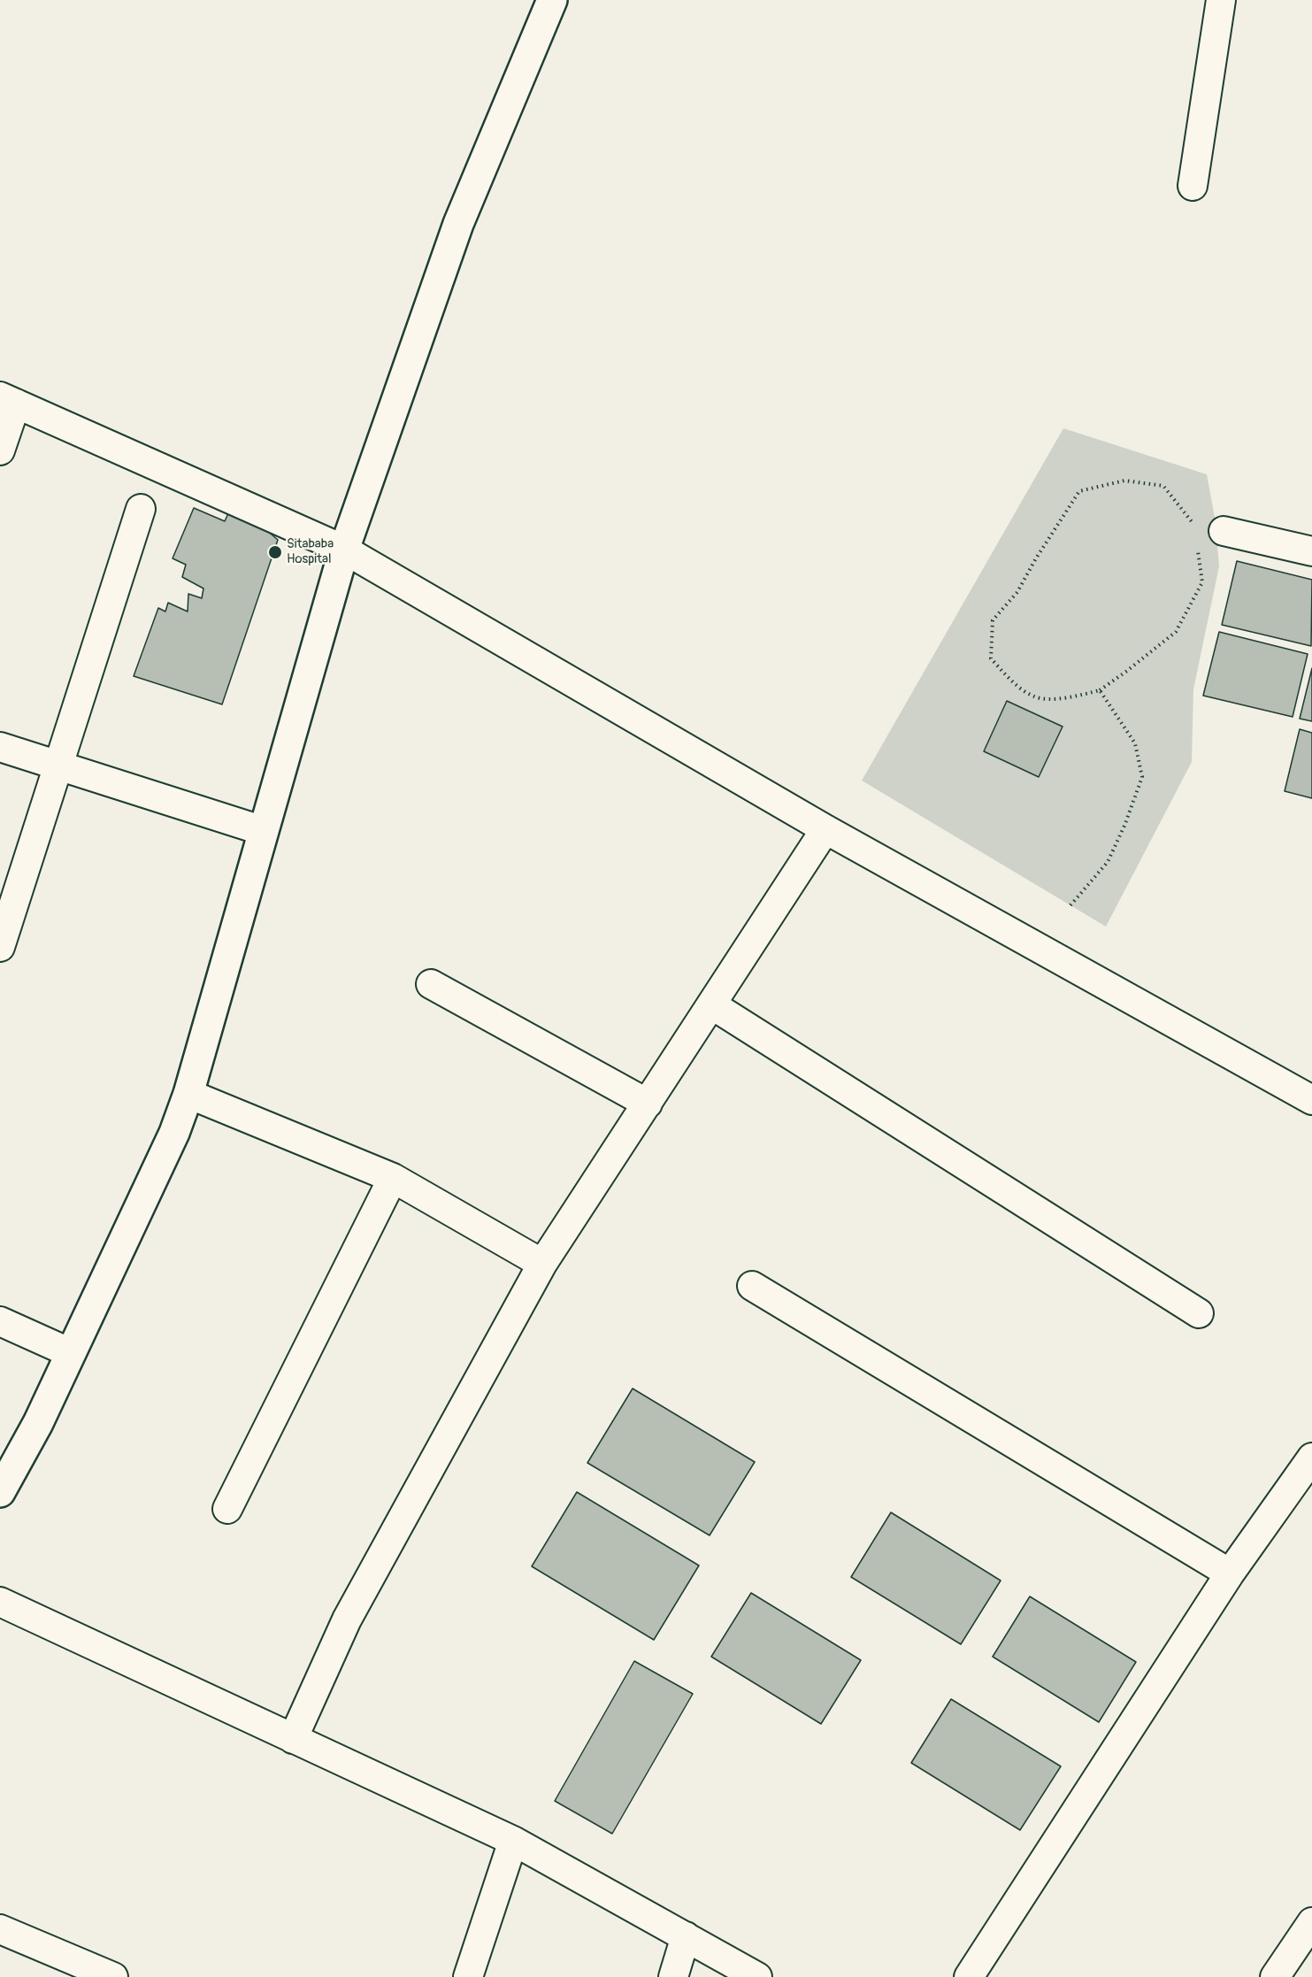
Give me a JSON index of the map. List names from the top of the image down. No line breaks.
{"places":["Sitababa Hospital"]}
